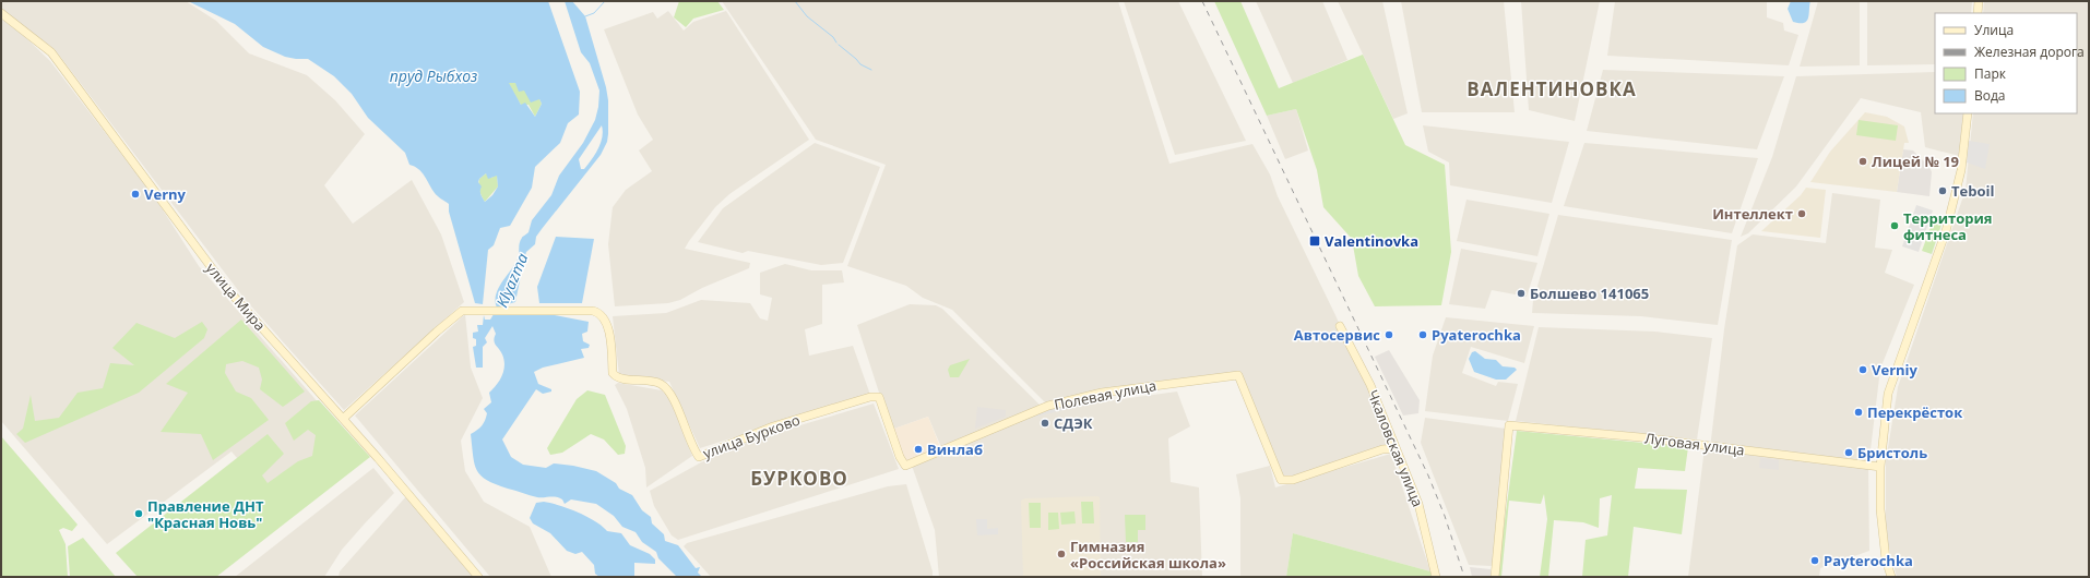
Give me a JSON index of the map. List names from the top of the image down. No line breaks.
{"streets":{"street":["улица Мира","Полевая улица","улица Бурково","Луговая улица","Чкаловская улица"]},"crossings":[["улица Мира","улица Бурково"],["Полевая улица","улица Бурково"],["Полевая улица","Чкаловская улица"]],"districts":["ВАЛЕНТИНОВКА","БУРКОВО"],"water":["пруд Рыбхоз","Klyazma"],"places":{"other":["Лицей № 19","Teboil","Verny","Интеллект","Территория фитнеса","Болшево 141065","Автосервис","Pyaterochka","Verniy","Перекрёсток","СДЭК","Винлаб","Бристоль","Правление ДНТ \"Красная Новь\"","Гимназия «Российская школа»","Payterochka"],"transit":["Valentinovka"]},"legend":["Улица","Железная дорога","Парк","Вода"]}
